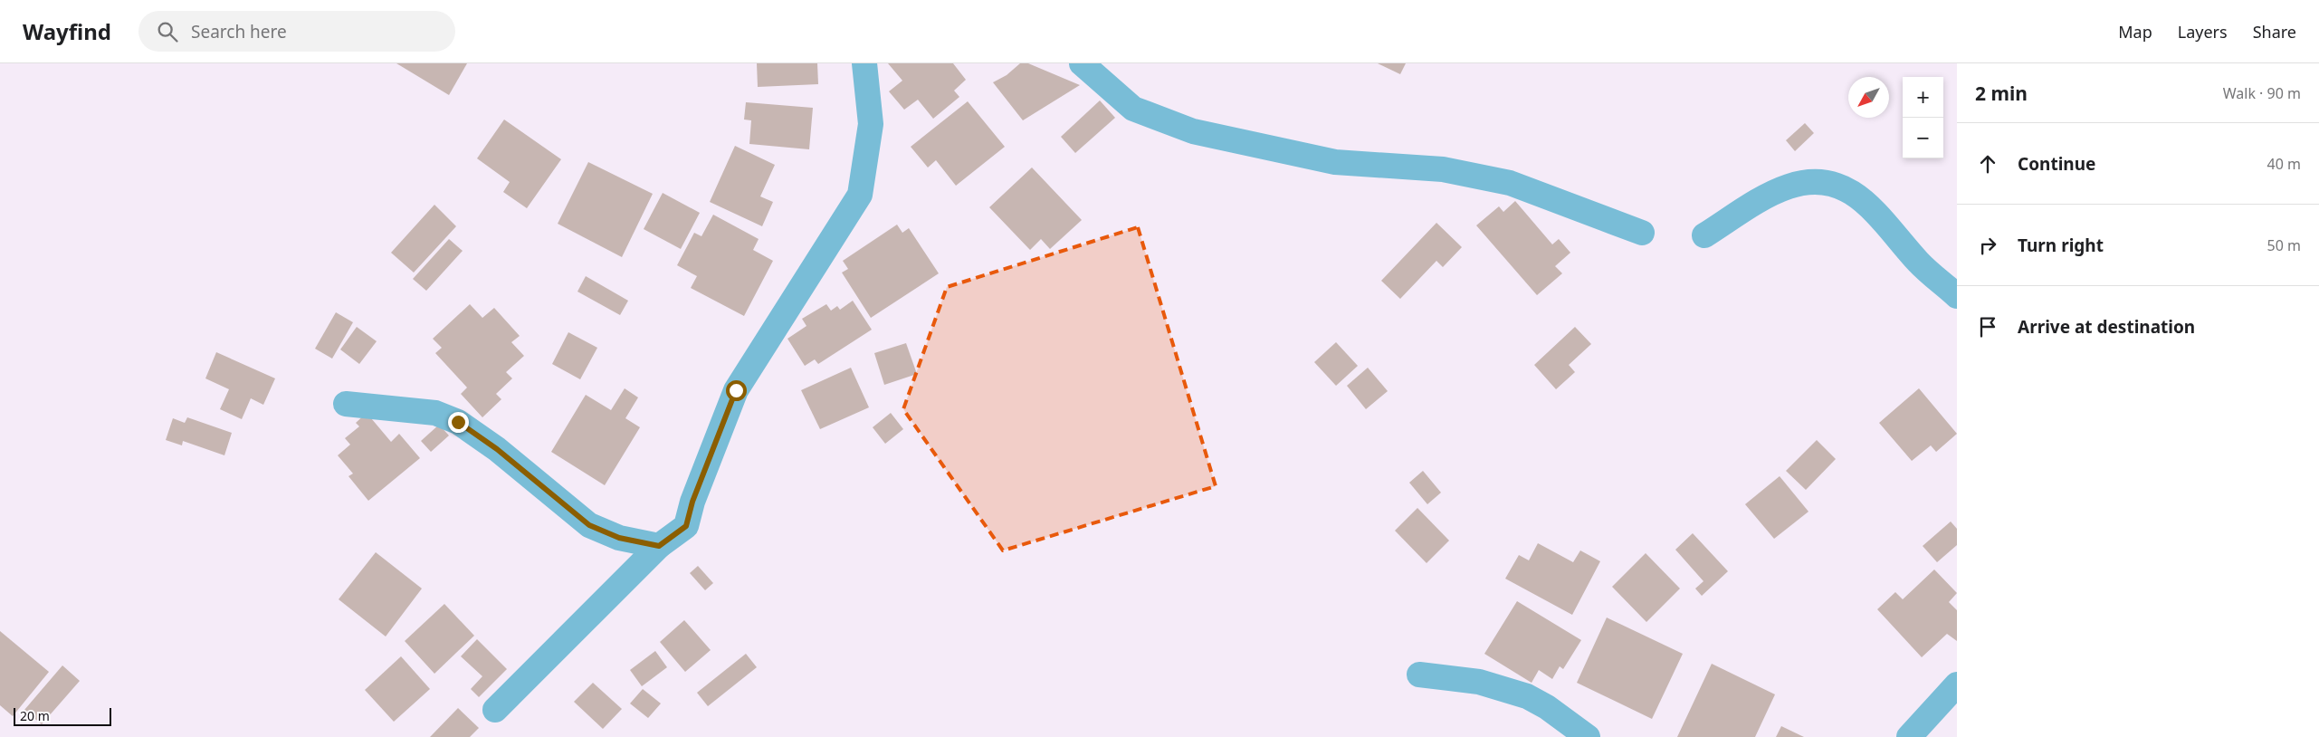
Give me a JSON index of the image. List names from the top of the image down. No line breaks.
{"scale_bar":"20 m","north":"bottom left","page":{"header":"Wayfind","search":"Search here","nav":["Map","Layers","Share"],"heading":["2 min","Walk · 90 m"],"map_buttons":["+","−"],"list":[["Continue","40 m"],["Turn right","50 m"],"Arrive at destination"],"scale":"20 m"}}
